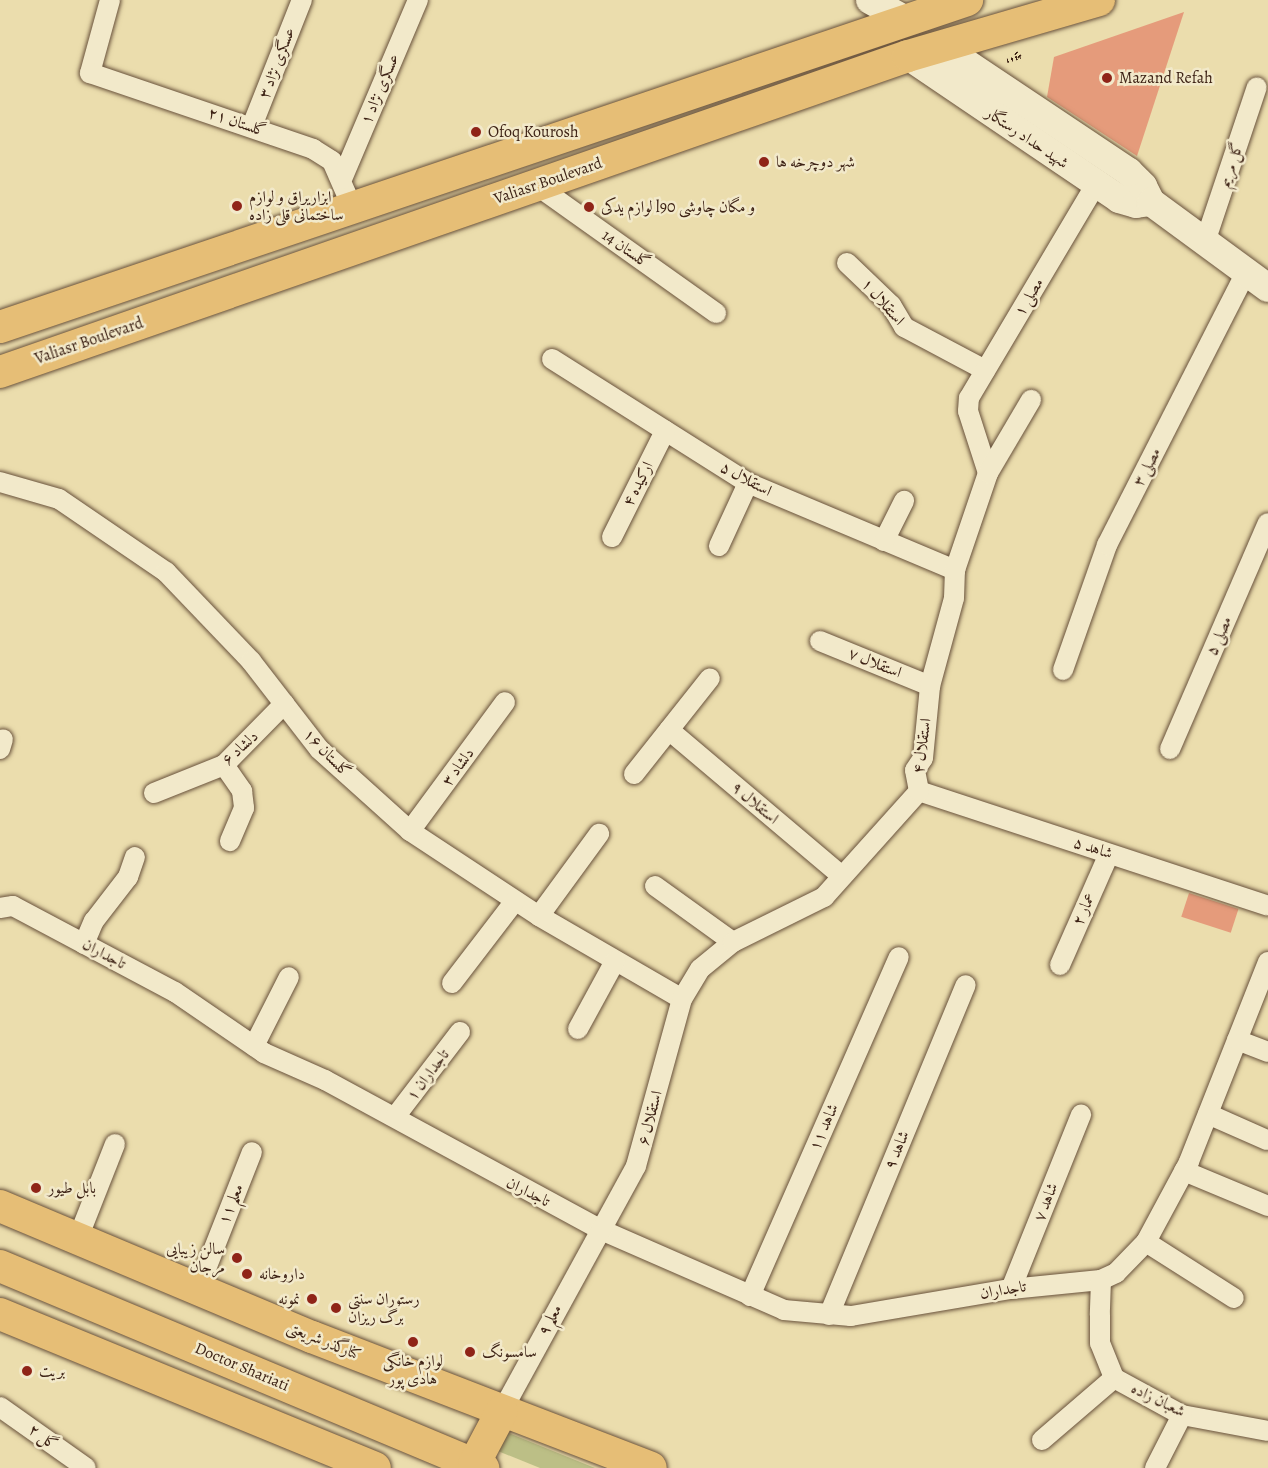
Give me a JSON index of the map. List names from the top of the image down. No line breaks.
{"streets":{"main road":["شهید حداد رستگار","Valiasr Boulevard","کنارگذر شریعتی","Doctor Shariati"],"street":["عسگری نژاد ۳","عسگری نژاد ۱","گلستان ۲۱","گل مریم","گلستان 14","مصلی ۱","استقلال ۱","مصلی ۳","استقلال ۵","ارکیده ۴","مصلی ۵","استقلال ۷","استقلال ۴","دلشاد ۶","گلستان ۱۶","دلشاد ۳","استقلال ۹","شاهد ۵","عمار ۲","تاجداران","تاجداران ۱","استقلال ۶","شاهد ۱۱","شاهد ۹","شاهد ۷","معلم ۱۱","معلم ۹","شعبان زاده","گل ۲"]},"crossings":[["عسگری نژاد ۳","گلستان ۲۱"],["عسگری نژاد ۱","گلستان ۲۱"],["شهید حداد رستگار","گل مریم"],["شهید حداد رستگار","Valiasr Boulevard"],["شهید حداد رستگار","مصلی ۱"],["شهید حداد رستگار","مصلی ۳"],["Valiasr Boulevard","گلستان 14"],["مصلی ۱","استقلال ۱"],["مصلی ۱","استقلال ۴"],["استقلال ۵","ارکیده ۴"],["استقلال ۵","استقلال ۴"],["استقلال ۷","استقلال ۴"],["استقلال ۴","گلستان ۱۶"],["استقلال ۴","استقلال ۹"],["استقلال ۴","شاهد ۵"],["استقلال ۴","استقلال ۶"],["دلشاد ۶","گلستان ۱۶"],["گلستان ۱۶","دلشاد ۳"],["گلستان ۱۶","استقلال ۶"],["شاهد ۵","عمار ۲"],["تاجداران","تاجداران ۱"],["تاجداران","استقلال ۶"],["تاجداران","شاهد ۱۱"],["تاجداران","شاهد ۹"],["تاجداران","شاهد ۷"],["تاجداران","معلم ۹"],["تاجداران","شعبان زاده"],["استقلال ۶","معلم ۹"],["معلم ۱۱","کنارگذر شریعتی"],["معلم ۹","کنارگذر شریعتی"]],"places":["Mazand Refah","Ofoq Kourosh","شهر دوچرخه ها","ابزاریراق و لوازم ساختمانی قلی زاده","لوازم یدکی l90 و مگان چاوشی","بابل طیور","سالن زیبایی مرجان","داروخانه","نمونه","رستوران سنتی برگ ریزان","لوازم خانگی هادی پور","سامسونگ","بریت"]}
